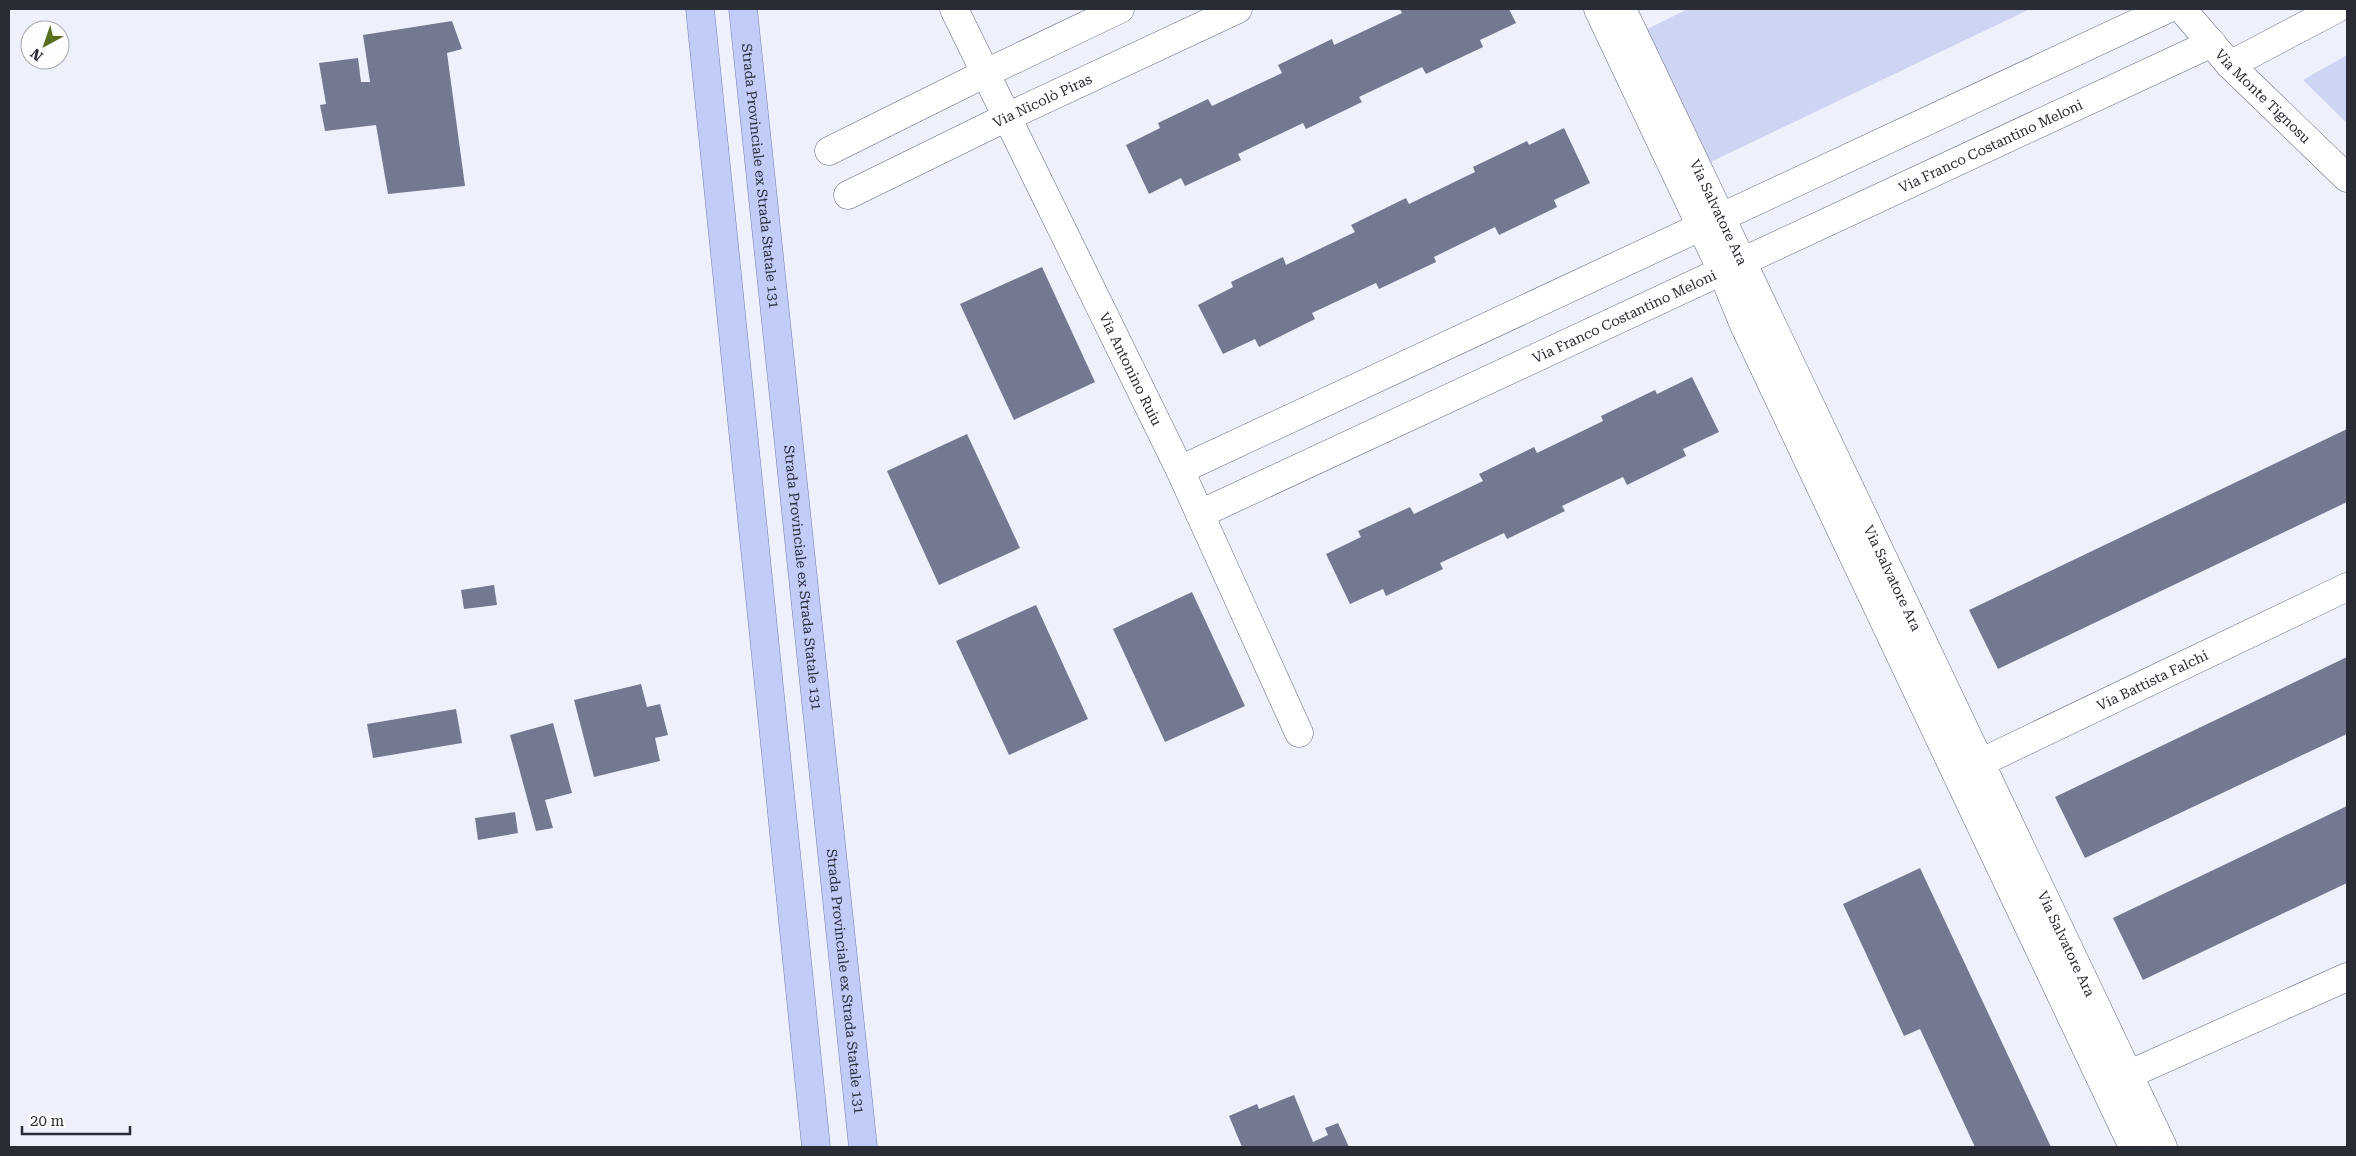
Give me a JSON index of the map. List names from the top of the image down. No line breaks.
{"streets":{"main road":["Strada Provinciale ex Strada Statale 131"],"street":["Via Monte Tignosu","Via Nicolò Piras","Via Franco Costantino Meloni","Via Salvatore Ara","Via Antonino Ruiu","Via Battista Falchi"]},"crossings":[["Via Monte Tignosu","Via Franco Costantino Meloni"],["Via Nicolò Piras","Via Antonino Ruiu"],["Via Franco Costantino Meloni","Via Salvatore Ara"],["Via Franco Costantino Meloni","Via Antonino Ruiu"],["Via Salvatore Ara","Via Battista Falchi"]],"scale_bar":"20 m","north":"bottom left"}
